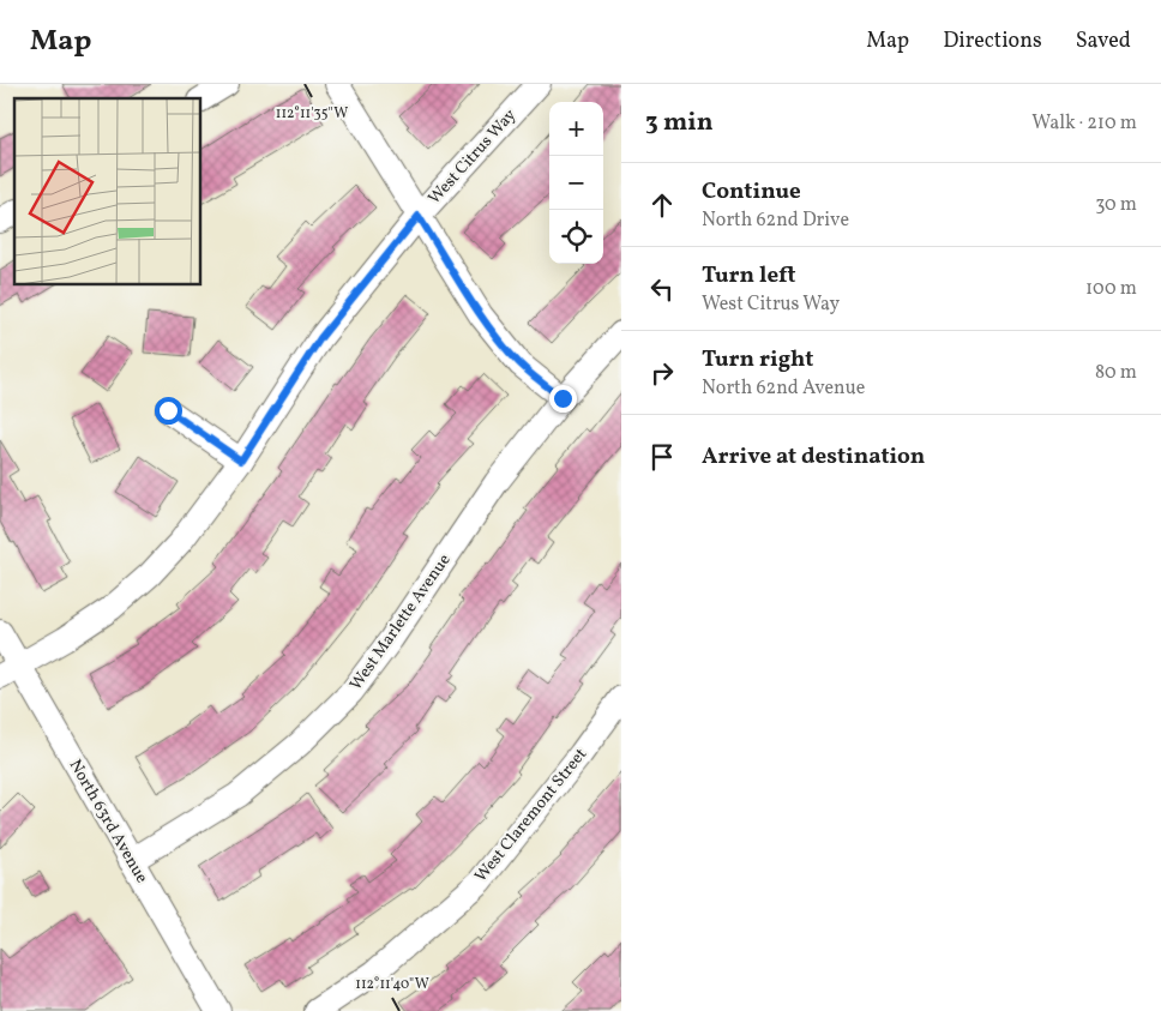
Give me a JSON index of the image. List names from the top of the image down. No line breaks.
{"streets":{"street":["West Citrus Way","West Marlette Avenue","West Claremont Street","North 63rd Avenue"]},"crossings":[["West Citrus Way","North 63rd Avenue"],["West Marlette Avenue","North 63rd Avenue"]],"page":{"header":"Map","nav":["Map","Directions","Saved"],"heading":["3 min","Walk · 210 m"],"map_buttons":["+","−"],"list":[["Continue","North 62nd Drive","30 m"],["Turn left","West Citrus Way","100 m"],["Turn right","North 62nd Avenue","80 m"],"Arrive at destination"]},"coordinates":["112°11'35\"W","112°11'40\"W"]}
